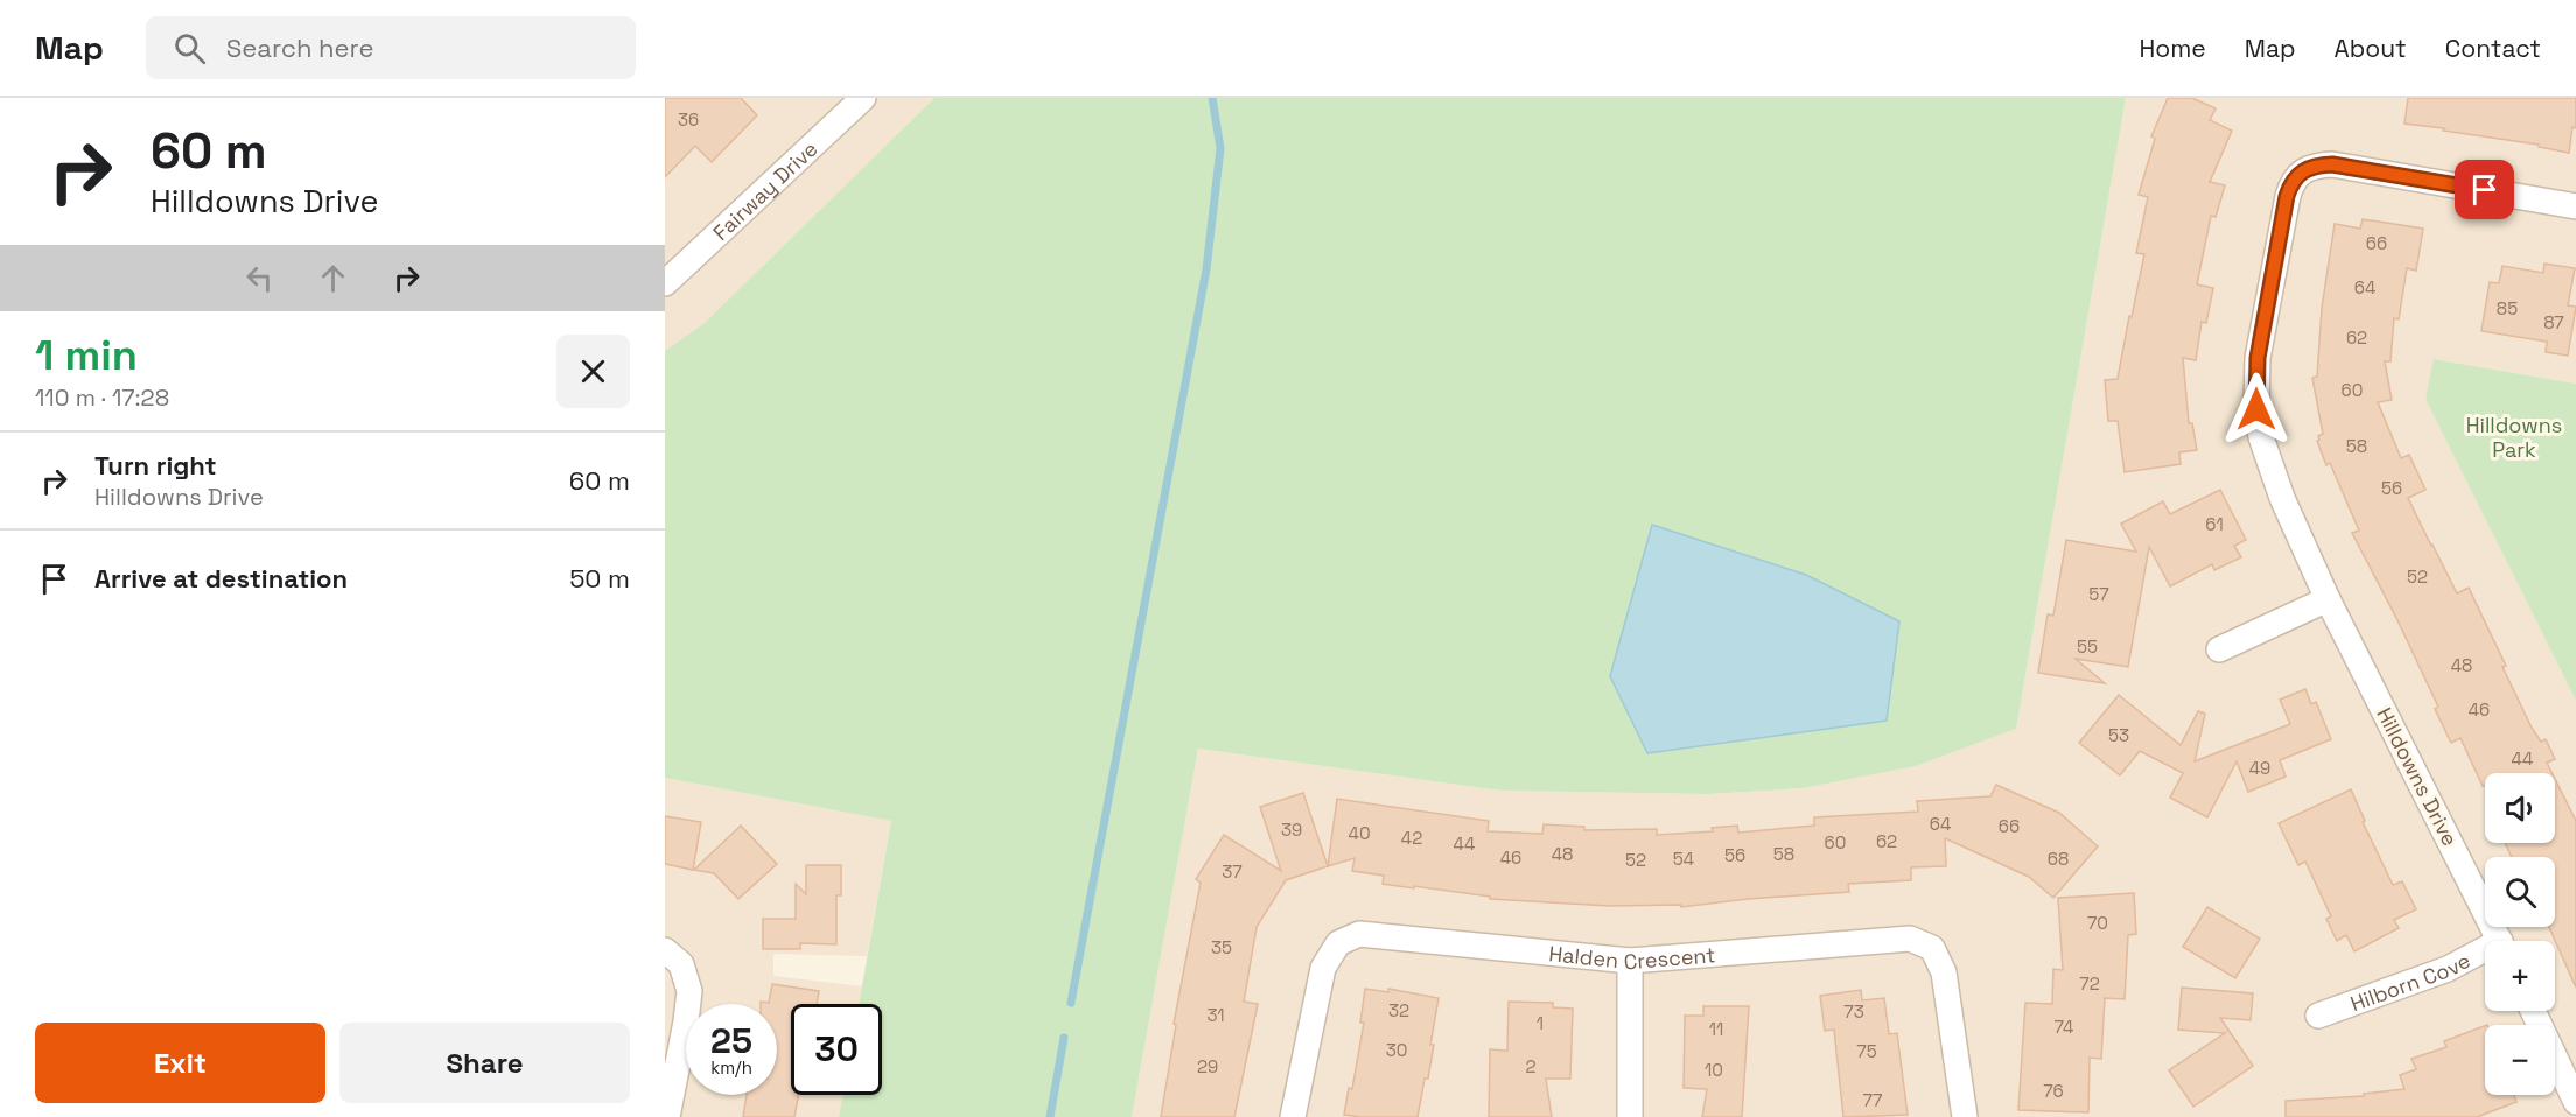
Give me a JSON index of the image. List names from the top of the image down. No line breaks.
{"streets":{"street":["Fairway Drive","Hilldowns Drive","Halden Crescent","Hilborn Cove"]},"parks":["Hilldowns Park"],"house_numbers":["36","66","64","85","87","62","60","58","56","61","52","57","55","48","46","53","44","49","64","66","39","40","42","62","60","44","48","58","56","46","54","68","52","37","70","35","72","32","73","31","1","74","11","30","75","29","2","10","76","77"],"page":{"header":"Map","search":"Search here","nav":["Home","Map","About","Contact"],"turn":["60 m","Hilldowns Drive"],"heading":["1 min","110 m · 17:28"],"list":[{"name":"Turn right","note":"Hilldowns Drive","value":"60 m"},{"name":"Arrive at destination","value":"50 m"}],"map_buttons":["+","−"],"speed":"25 km/h","limit":"30","buttons":["Exit","Share"]}}
